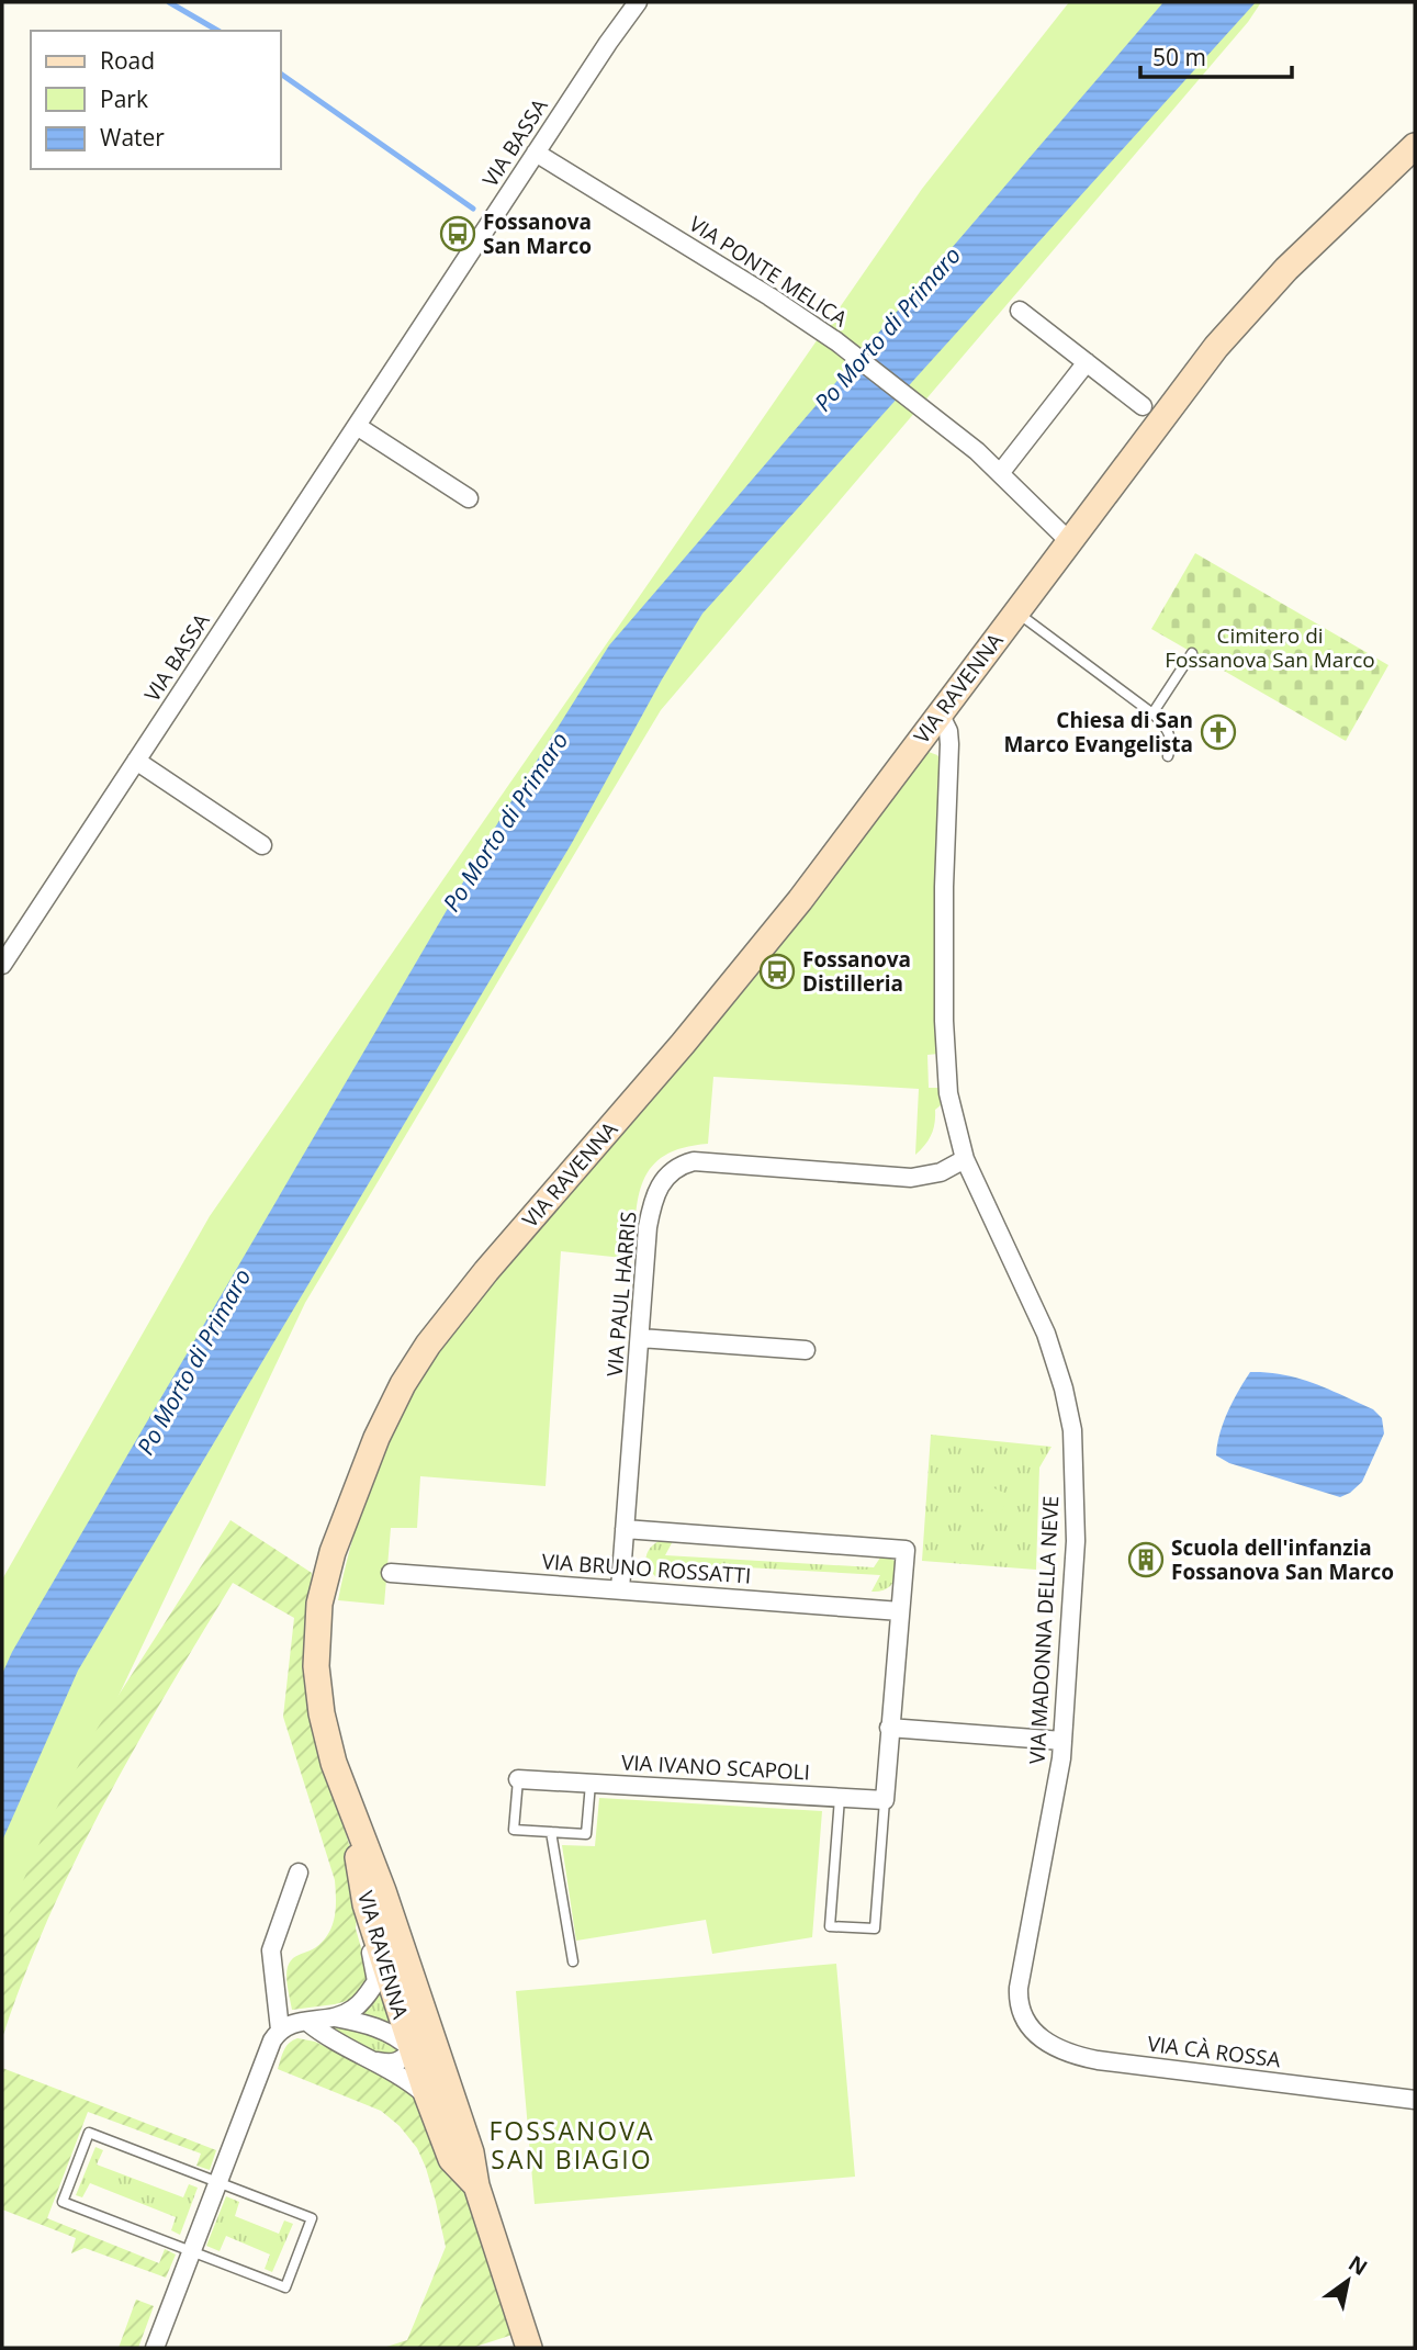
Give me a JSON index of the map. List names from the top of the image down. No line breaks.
{"streets":{"main road":["VIA RAVENNA"],"street":["VIA BASSA","VIA PONTE MELICA","VIA PAUL HARRIS","VIA BRUNO ROSSATTI","VIA MADONNA DELLA NEVE","VIA IVANO SCAPOLI","VIA CÀ ROSSA"]},"crossings":[["VIA BASSA","VIA PONTE MELICA"],["VIA PONTE MELICA","VIA RAVENNA"],["VIA RAVENNA","VIA MADONNA DELLA NEVE"],["VIA PAUL HARRIS","VIA BRUNO ROSSATTI"],["VIA PAUL HARRIS","VIA MADONNA DELLA NEVE"],["VIA MADONNA DELLA NEVE","VIA CÀ ROSSA"]],"districts":["FOSSANOVA SAN BIAGIO"],"water":["Po Morto di Primaro"],"parks":["Cimitero di Fossanova San Marco"],"places":{"bus stop":["Fossanova San Marco","Fossanova Distilleria"],"church":["Chiesa di San Marco Evangelista"],"building":["Scuola dell'infanzia Fossanova San Marco"]},"legend":["Road","Park","Water"],"scale_bar":"50 m","north":"top right"}
